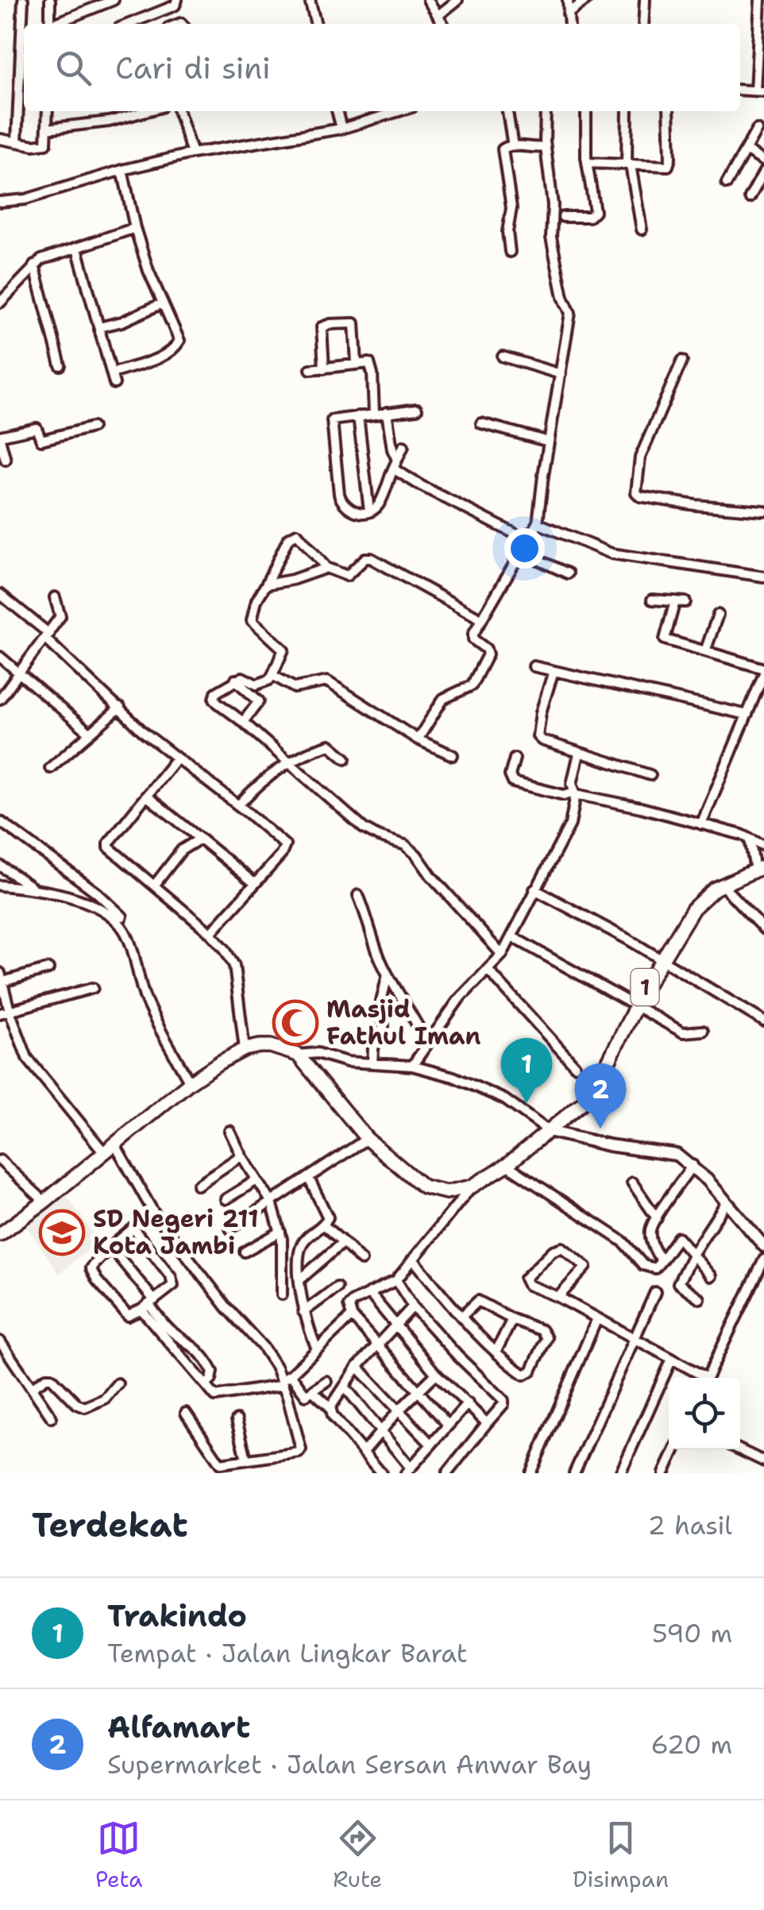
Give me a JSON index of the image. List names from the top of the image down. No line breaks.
{"streets":{"highway":["1"]},"places":{"mosque":["Masjid Fathul Iman"],"school or university":["SD Negeri 211 Kota Jambi"]},"page":{"search":"Cari di sini","pins":["1","2"],"heading":["Terdekat","2 hasil"],"list":[{"mark":"1","name":"Trakindo","note":"Tempat · Jalan Lingkar Barat","value":"590 m"},{"mark":"2","name":"Alfamart","note":"Supermarket · Jalan Sersan Anwar Bay","value":"620 m"}],"nav":["Peta","Rute","Disimpan"]}}
